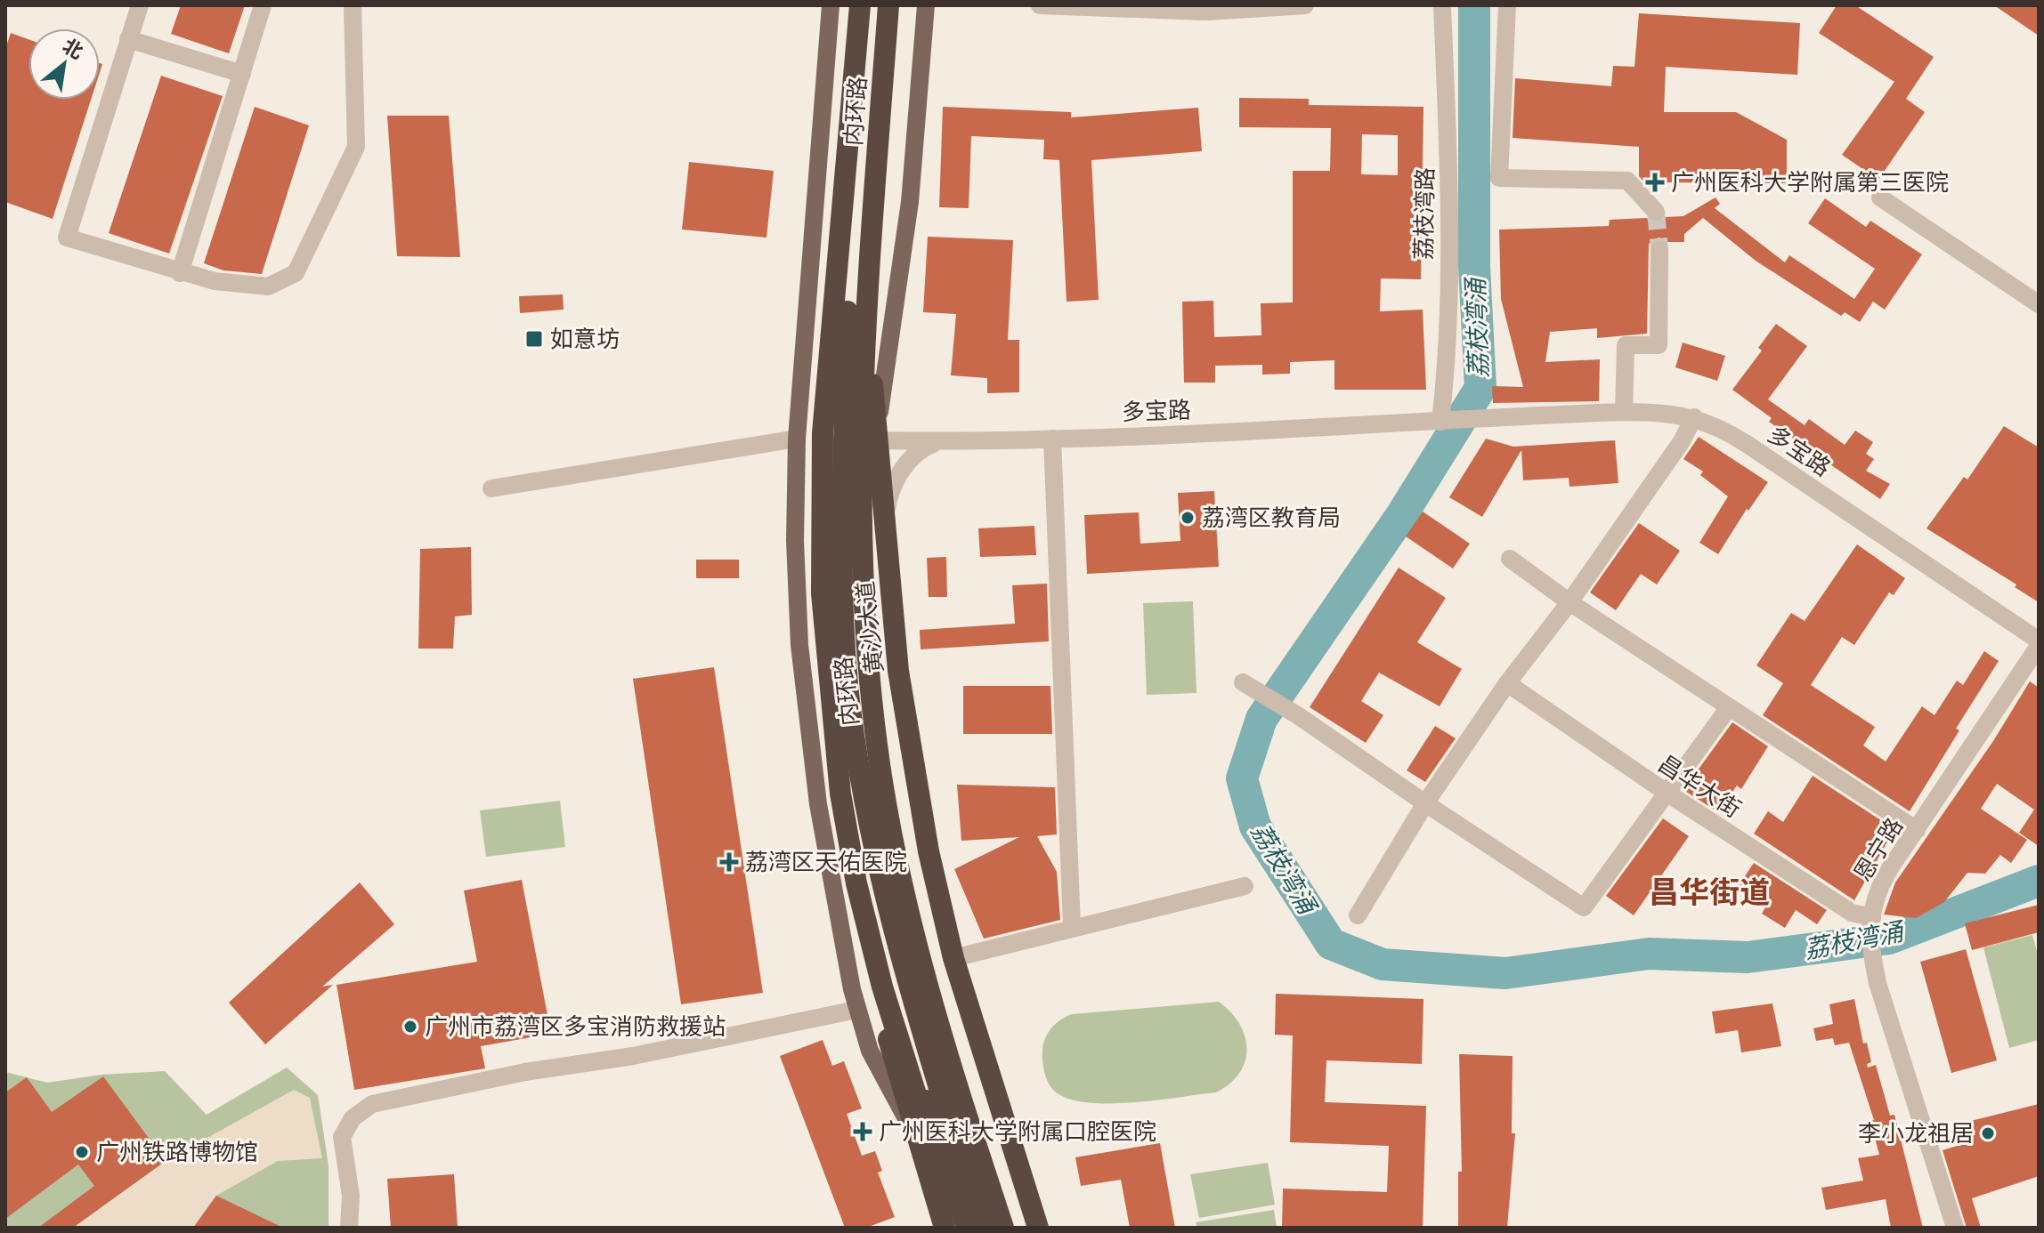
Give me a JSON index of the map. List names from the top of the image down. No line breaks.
{"streets":{"highway":["内环路","黄沙大道"],"street":["荔枝湾路","多宝路","昌华大街","恩宁路"]},"crossings":[["内环路","黄沙大道"],["荔枝湾路","多宝路"],["多宝路","黄沙大道"],["多宝路","恩宁路"],["昌华大街","恩宁路"]],"districts":["昌华街道"],"water":["荔枝湾涌"],"places":{"health":["广州医科大学附属第三医院","荔湾区天佑医院","广州医科大学附属口腔医院"],"transit":["如意坊"],"other":["荔湾区教育局","广州市荔湾区多宝消防救援站","李小龙祖居","广州铁路博物馆"]},"north":"top right"}
